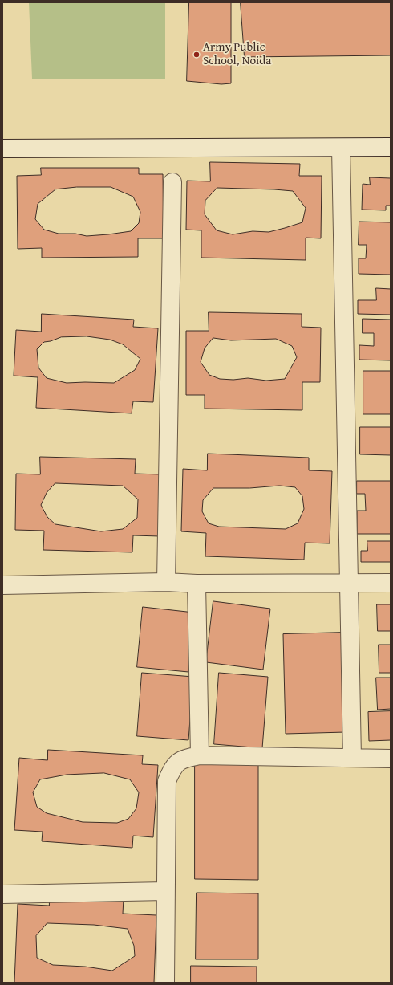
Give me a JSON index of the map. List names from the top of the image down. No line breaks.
{"places":["Army Public School, Noida"]}
